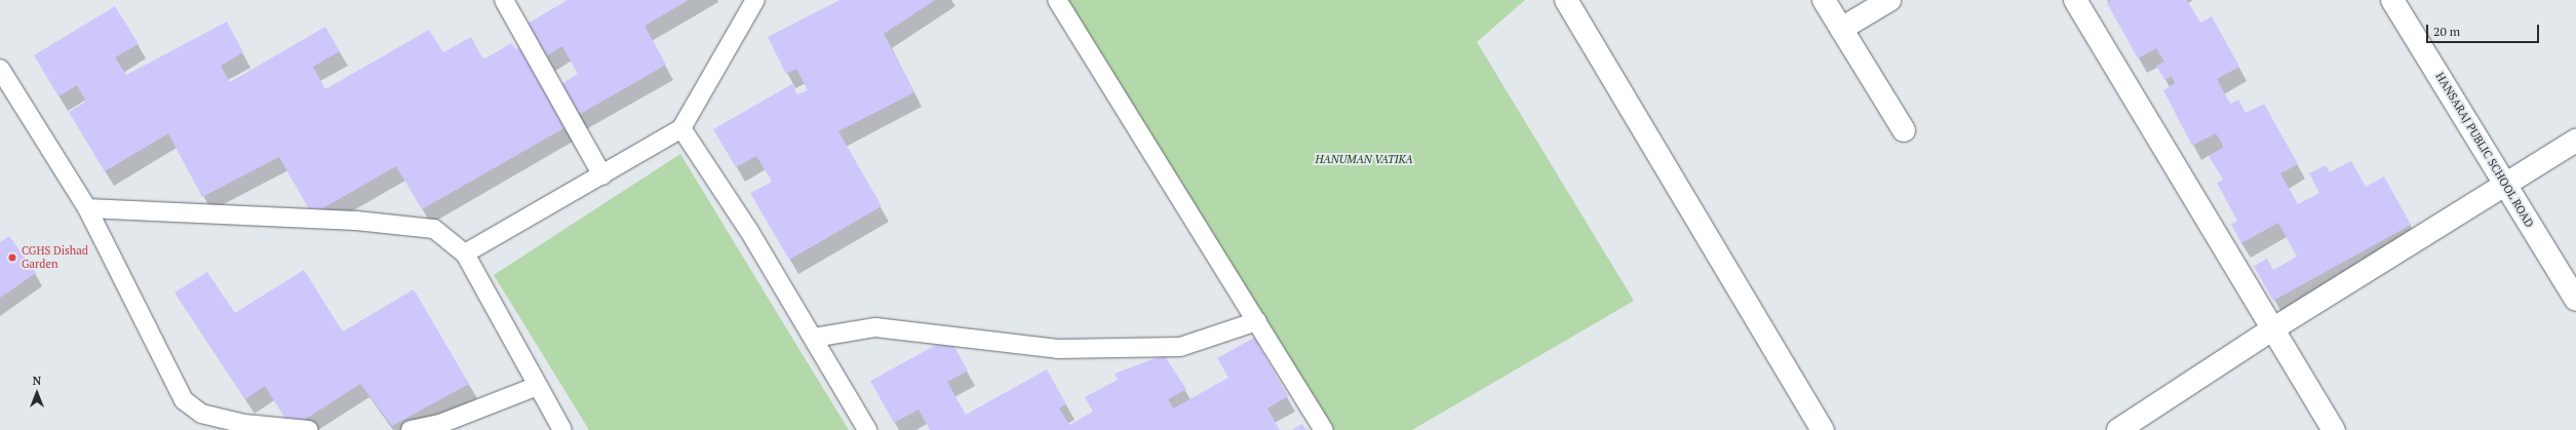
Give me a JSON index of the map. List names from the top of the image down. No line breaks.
{"streets":{"street":["HANSARAJ PUBLIC SCHOOL ROAD"]},"parks":["HANUMAN VATIKA"],"places":["CGHS Dishad Garden"],"scale_bar":"20 m","north":"top"}
